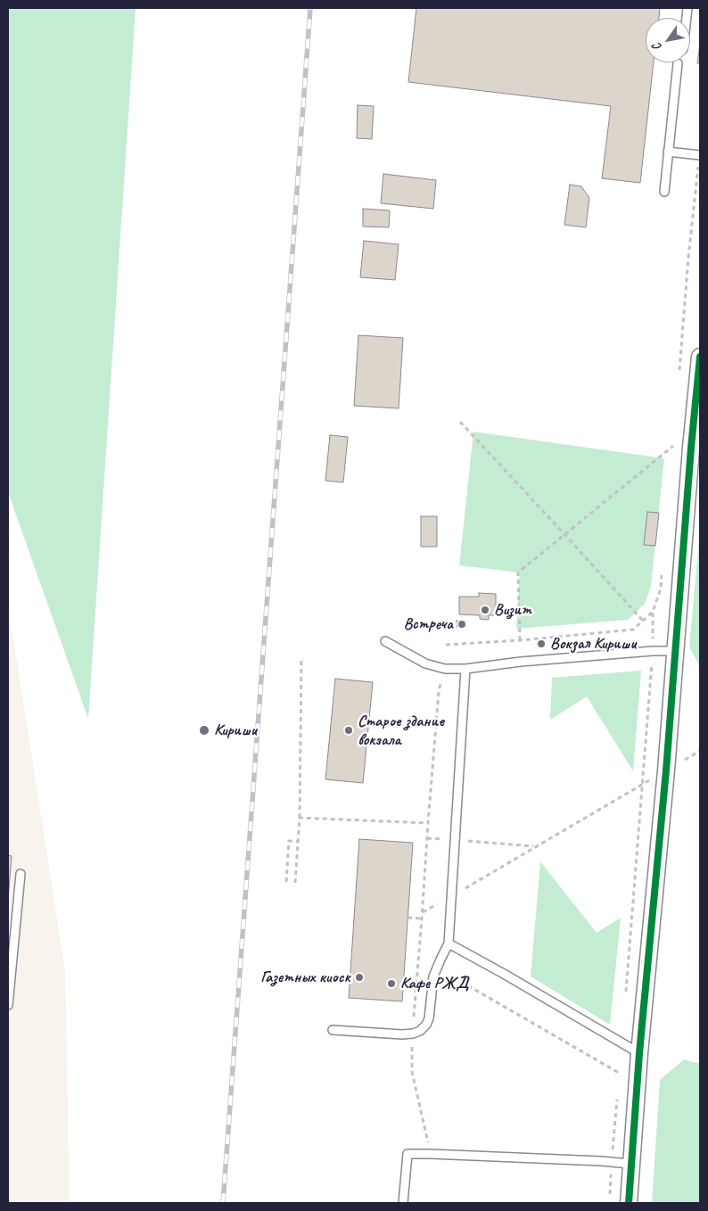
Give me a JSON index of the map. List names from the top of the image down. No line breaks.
{"places":["Визит","Встреча","Вокзал Кириши","Кириши","Старое здание вокзала","Газетных киоск","Кафе РЖД"],"north":"bottom left"}
